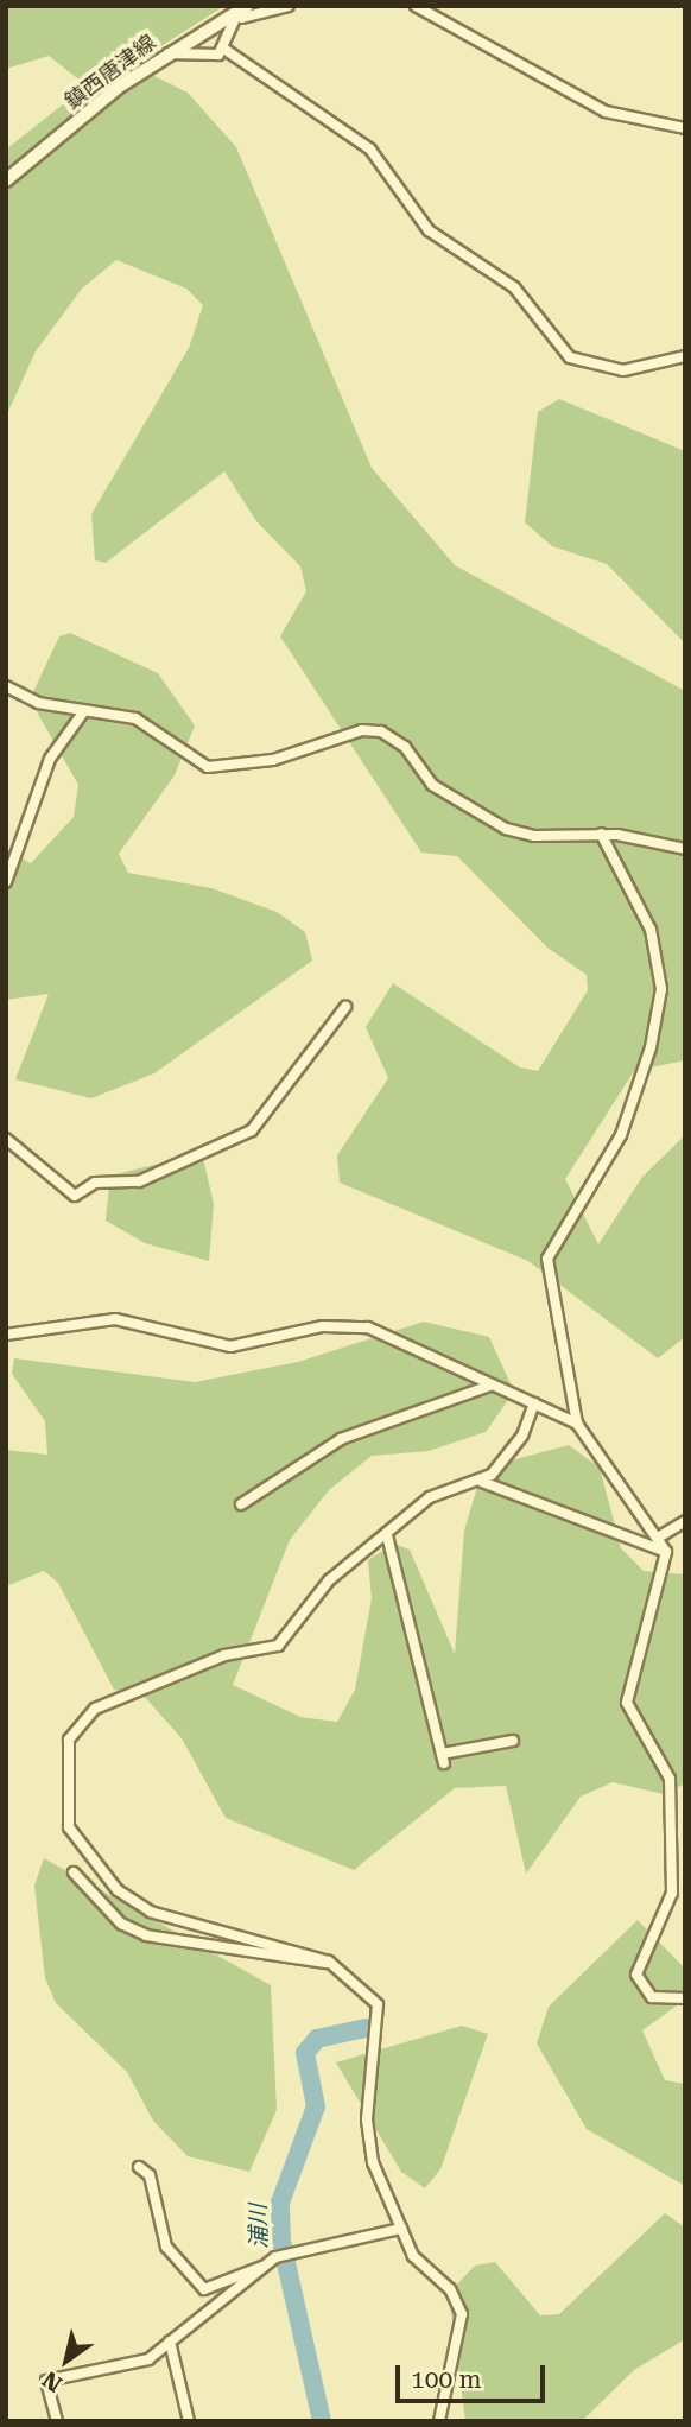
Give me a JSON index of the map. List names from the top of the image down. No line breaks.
{"streets":{"main road":["鎮西唐津線"]},"water":["浦川"],"scale_bar":"100 m","north":"bottom left"}
